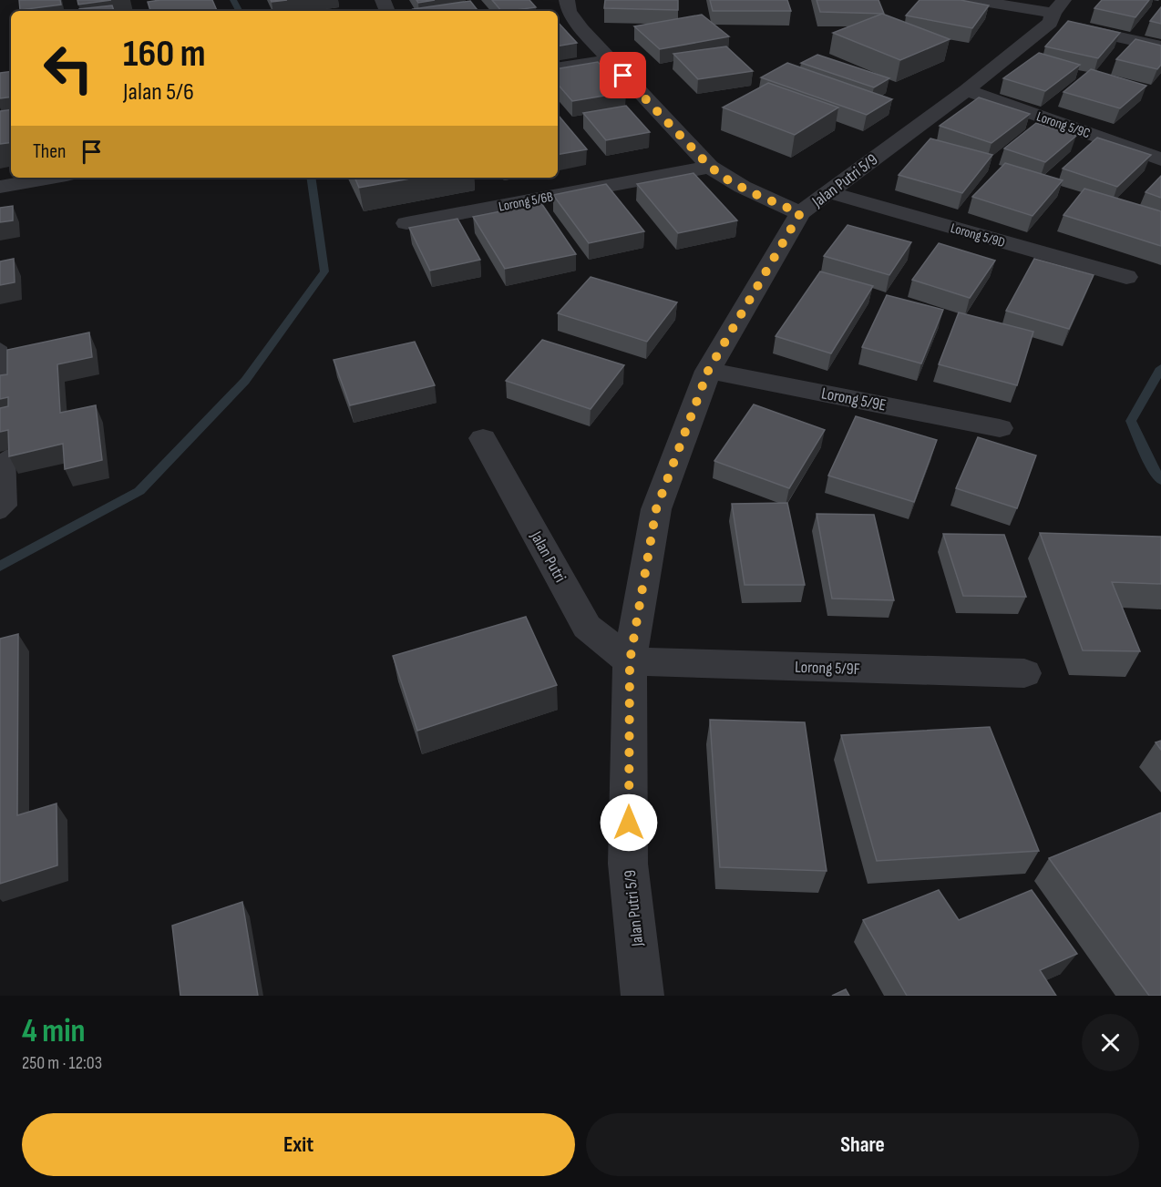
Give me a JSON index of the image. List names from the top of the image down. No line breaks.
{"streets":{"street":["Lorong 5/9C","Jalan Putri 5/9","Lorong 5/6B","Lorong 5/9D","Lorong 5/9E","Jalan Putri","Lorong 5/9F"]},"crossings":[["Lorong 5/9C","Jalan Putri 5/9"],["Jalan Putri 5/9","Lorong 5/9D"],["Jalan Putri 5/9","Lorong 5/9E"],["Jalan Putri 5/9","Jalan Putri"],["Jalan Putri 5/9","Lorong 5/9F"],["Jalan Putri","Lorong 5/9F"]],"page":{"turn":["160 m","Jalan 5/6"],"then":"Then","heading":["4 min","250 m · 12:03"],"buttons":["Exit","Share"]}}
